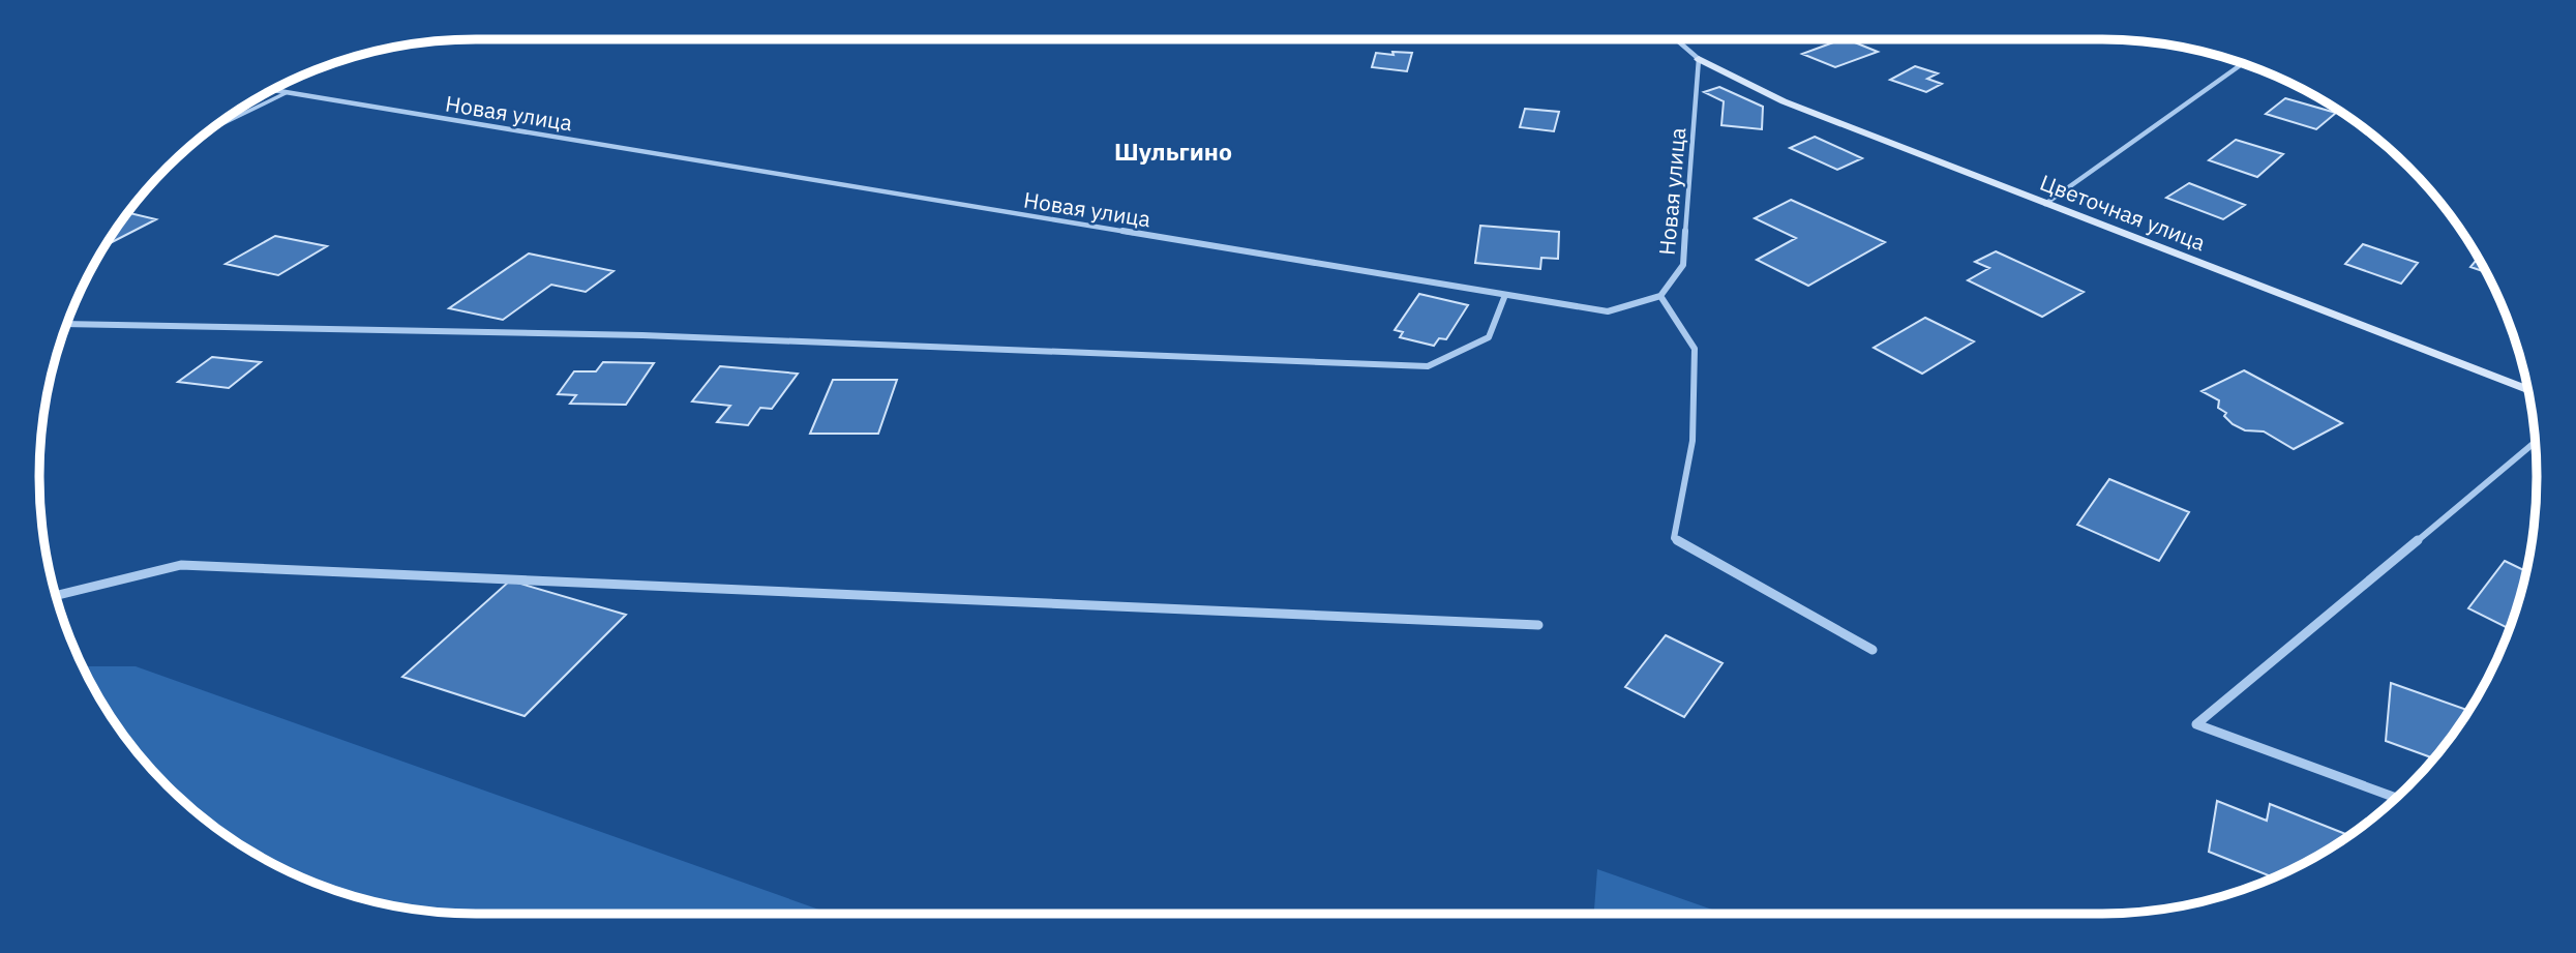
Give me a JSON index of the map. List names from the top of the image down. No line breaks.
{"streets":{"street":["Новая улица","Цветочная улица"]},"crossings":[["Новая улица","Цветочная улица"]],"districts":["Шульгино"]}
